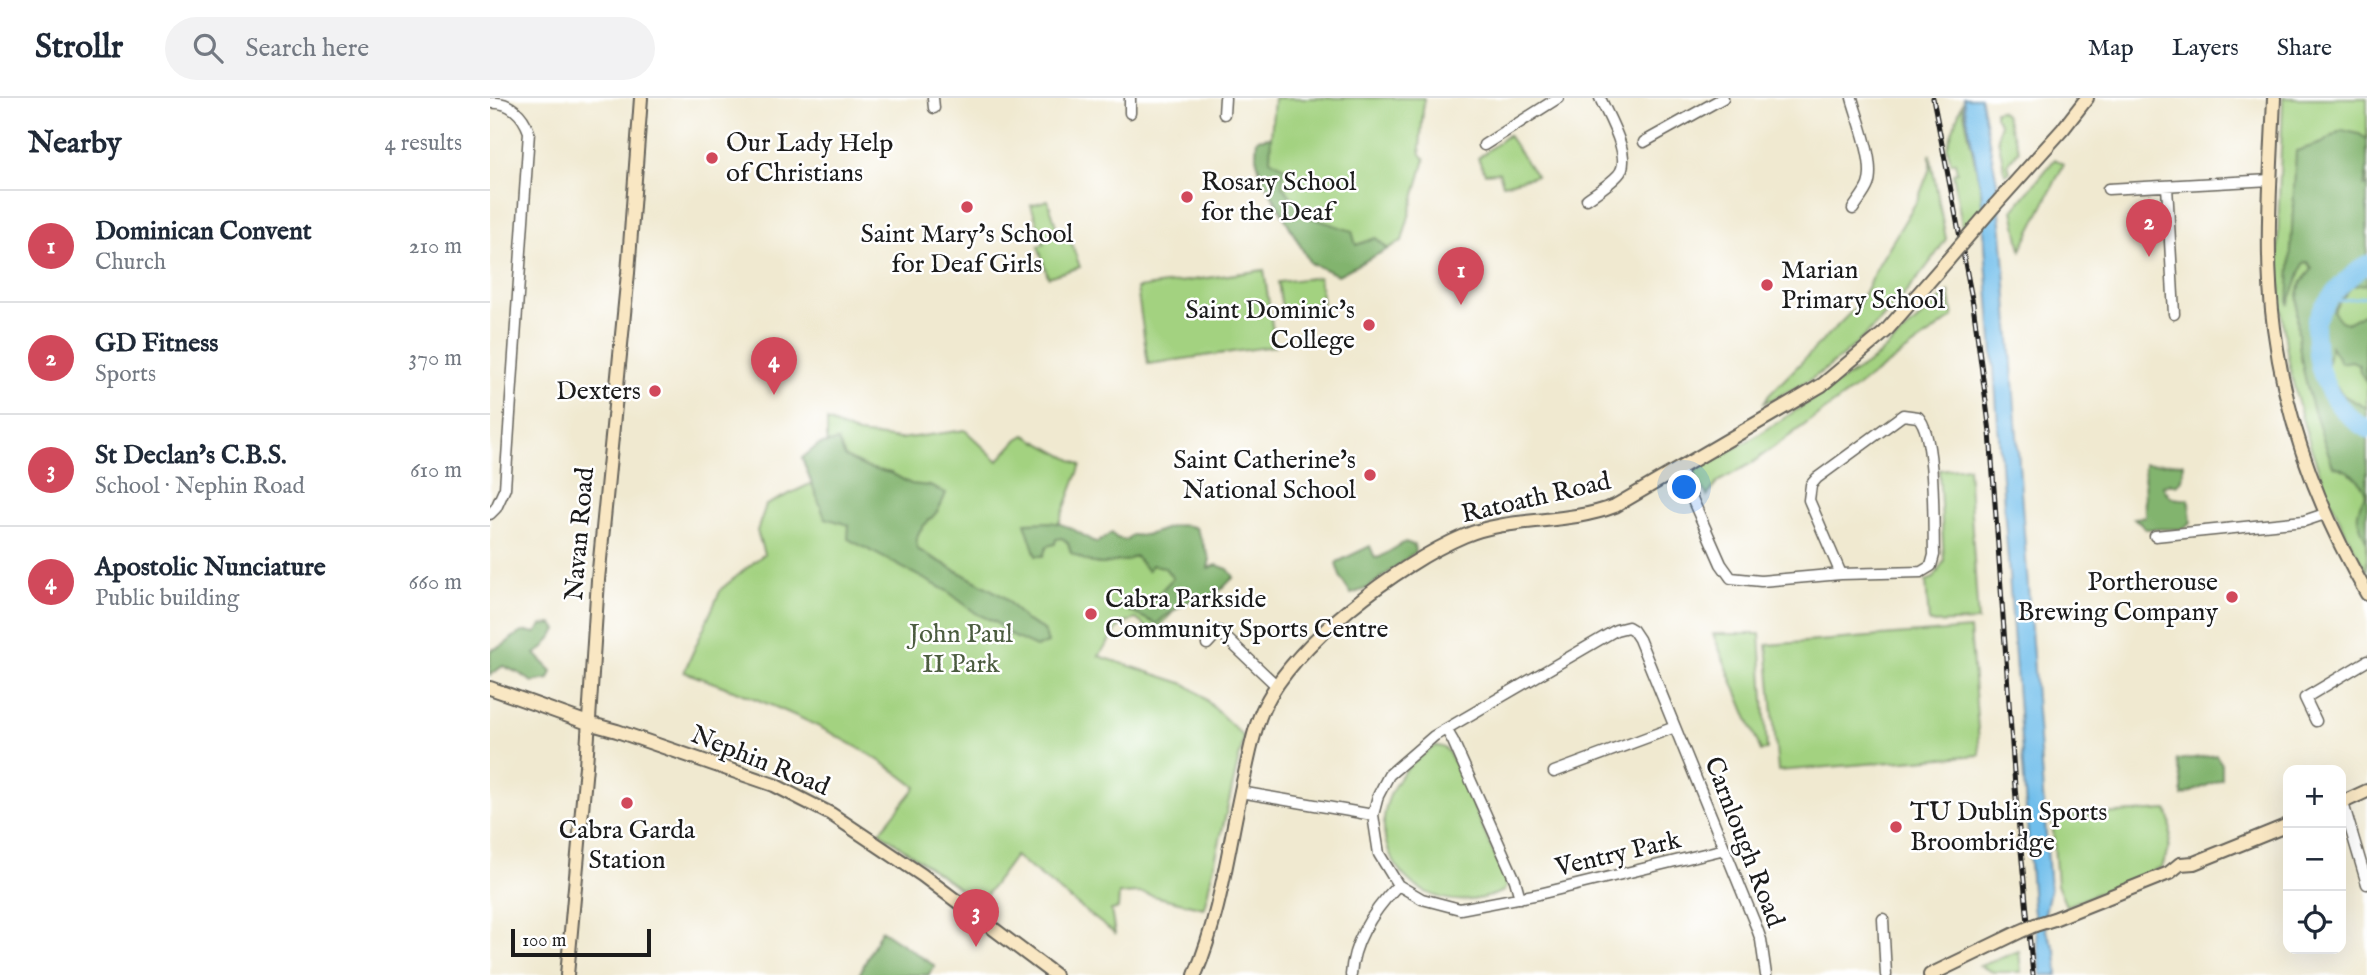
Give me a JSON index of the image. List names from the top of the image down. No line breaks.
{"streets":{"main road":["Ratoath Road","Navan Road","Nephin Road"],"street":["Carnlough Road","Ventry Park"]},"crossings":[["Navan Road","Nephin Road"],["Carnlough Road","Ventry Park"]],"parks":["John Paul II Park"],"places":["Our Lady Help of Christians","Rosary School for the Deaf","Saint Mary's School for Deaf Girls","Marian Primary School","Saint Dominic's College","Dexters","Saint Catherine's National School","Portherouse Brewing Company","Cabra Parkside Community Sports Centre","Cabra Garda Station","TU Dublin Sports Broombridge"],"scale_bar":"100 m","page":{"header":"Strollr","search":"Search here","nav":["Map","Layers","Share"],"heading":["Nearby","4 results"],"list":[{"mark":"1","name":"Dominican Convent","note":"Church","value":"210 m"},{"mark":"2","name":"GD Fitness","note":"Sports","value":"370 m"},{"mark":"3","name":"St Declan's C.B.S.","note":"School · Nephin Road","value":"610 m"},{"mark":"4","name":"Apostolic Nunciature","note":"Public building","value":"660 m"}],"pins":["2","1","4","3"],"map_buttons":["+","−"],"scale":"100 m"}}
